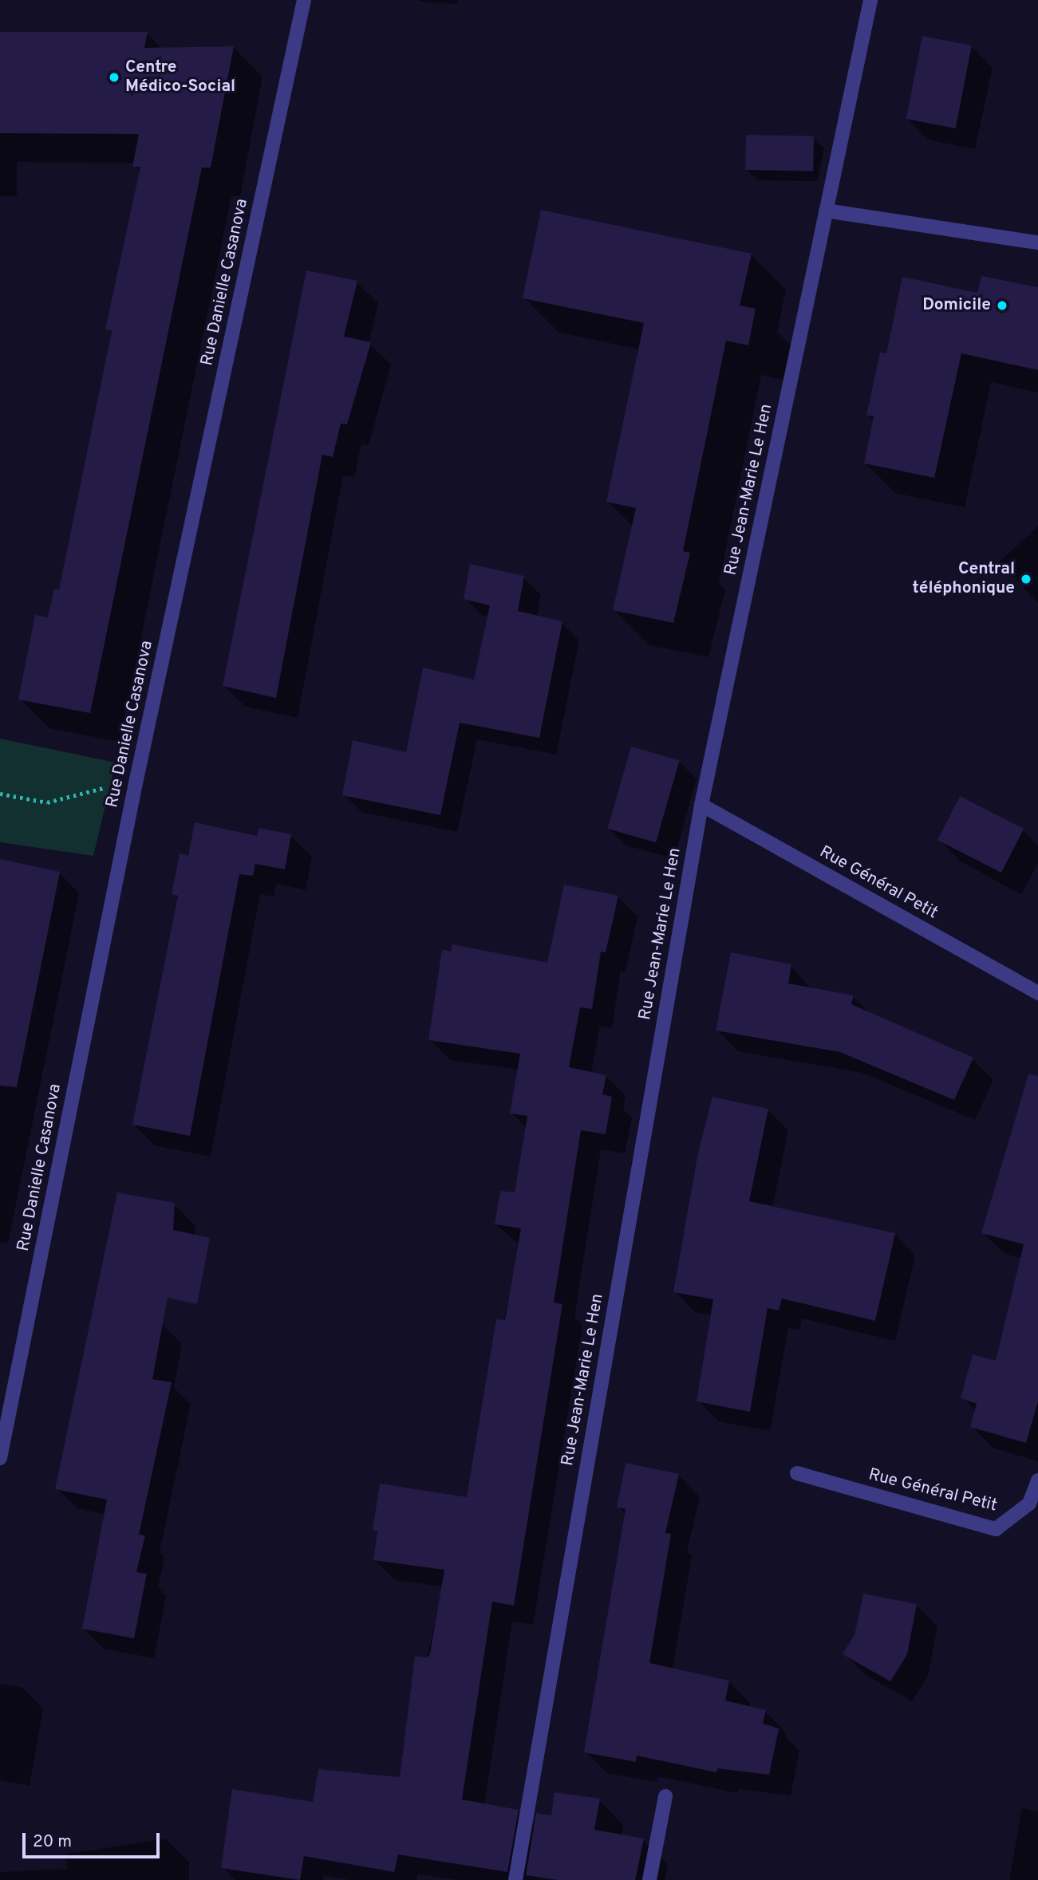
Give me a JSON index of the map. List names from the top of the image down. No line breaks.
{"streets":{"street":["Rue Danielle Casanova","Rue Jean-Marie Le Hen","Rue Général Petit"]},"crossings":[["Rue Jean-Marie Le Hen","Rue Général Petit"]],"places":["Centre Médico-Social","Domicile","Central téléphonique"],"scale_bar":"20 m"}
